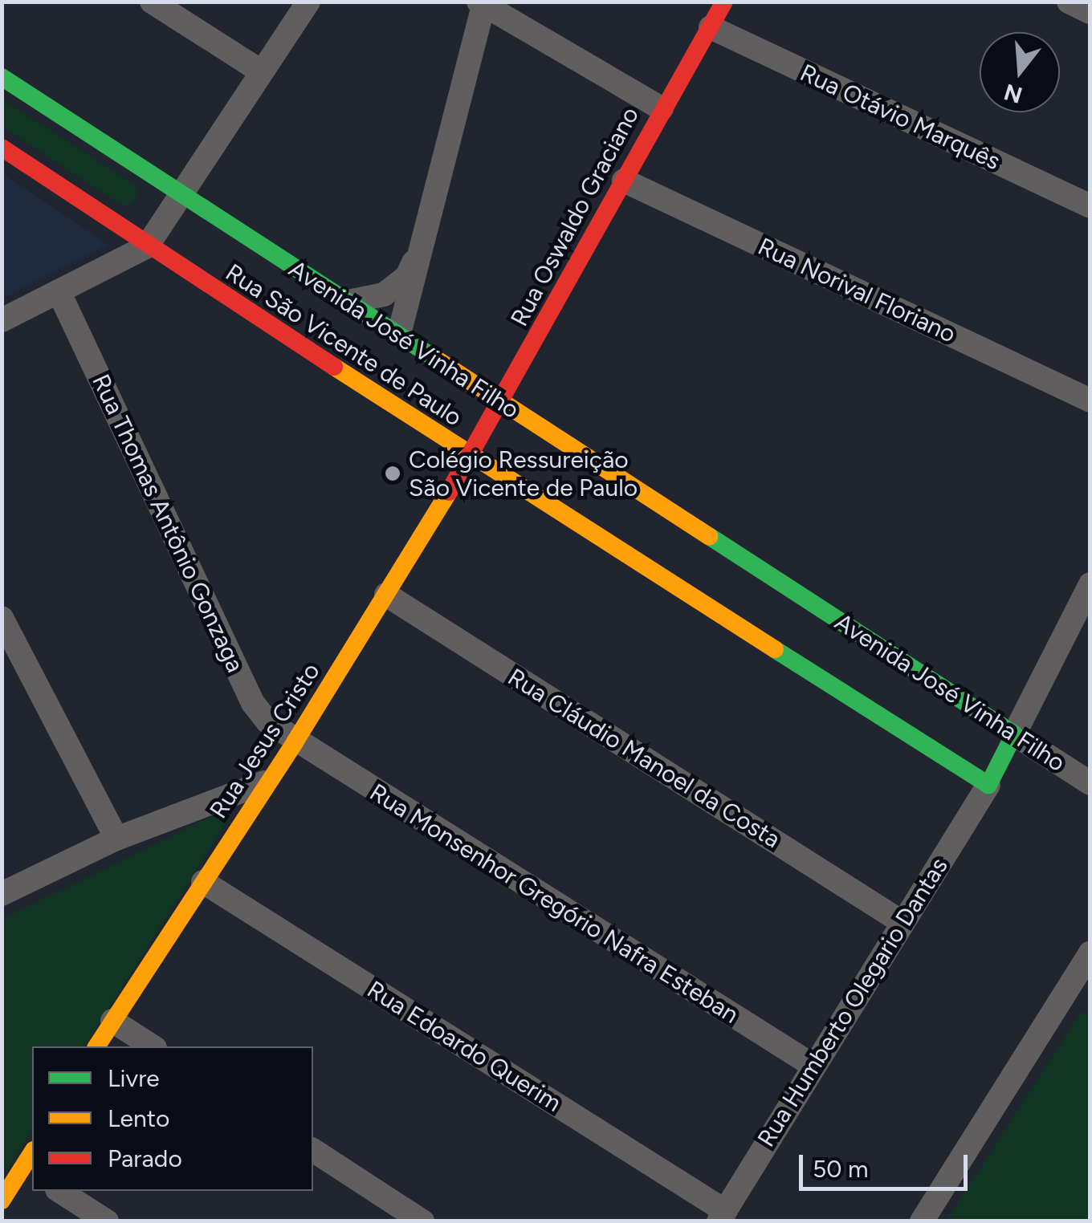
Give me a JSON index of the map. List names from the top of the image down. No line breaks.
{"streets":{"street":["Rua Otávio Marquês","Rua Oswaldo Graciano","Rua Norival Floriano","Avenida José Vinha Filho","Rua São Vicente de Paulo","Rua Thomas Antônio Gonzaga","Rua Jesus Cristo","Rua Cláudio Manoel da Costa","Rua Monsenhor Gregório Nafra Esteban","Rua Humberto Olegario Dantas","Rua Edoardo Querim"]},"crossings":[["Rua Otávio Marquês","Rua Oswaldo Graciano"],["Rua Oswaldo Graciano","Rua Norival Floriano"],["Rua Oswaldo Graciano","Avenida José Vinha Filho"],["Rua Oswaldo Graciano","Rua São Vicente de Paulo"],["Rua Oswaldo Graciano","Rua Jesus Cristo"],["Rua São Vicente de Paulo","Rua Jesus Cristo"],["Rua São Vicente de Paulo","Rua Humberto Olegario Dantas"],["Rua Thomas Antônio Gonzaga","Rua Jesus Cristo"],["Rua Thomas Antônio Gonzaga","Rua Monsenhor Gregório Nafra Esteban"],["Rua Jesus Cristo","Rua Cláudio Manoel da Costa"],["Rua Jesus Cristo","Rua Monsenhor Gregório Nafra Esteban"],["Rua Jesus Cristo","Rua Edoardo Querim"],["Rua Cláudio Manoel da Costa","Rua Humberto Olegario Dantas"],["Rua Monsenhor Gregório Nafra Esteban","Rua Humberto Olegario Dantas"],["Rua Humberto Olegario Dantas","Rua Edoardo Querim"]],"places":["Colégio Ressureição São Vicente de Paulo"],"legend":["Livre","Lento","Parado"],"scale_bar":"50 m","north":"bottom"}
